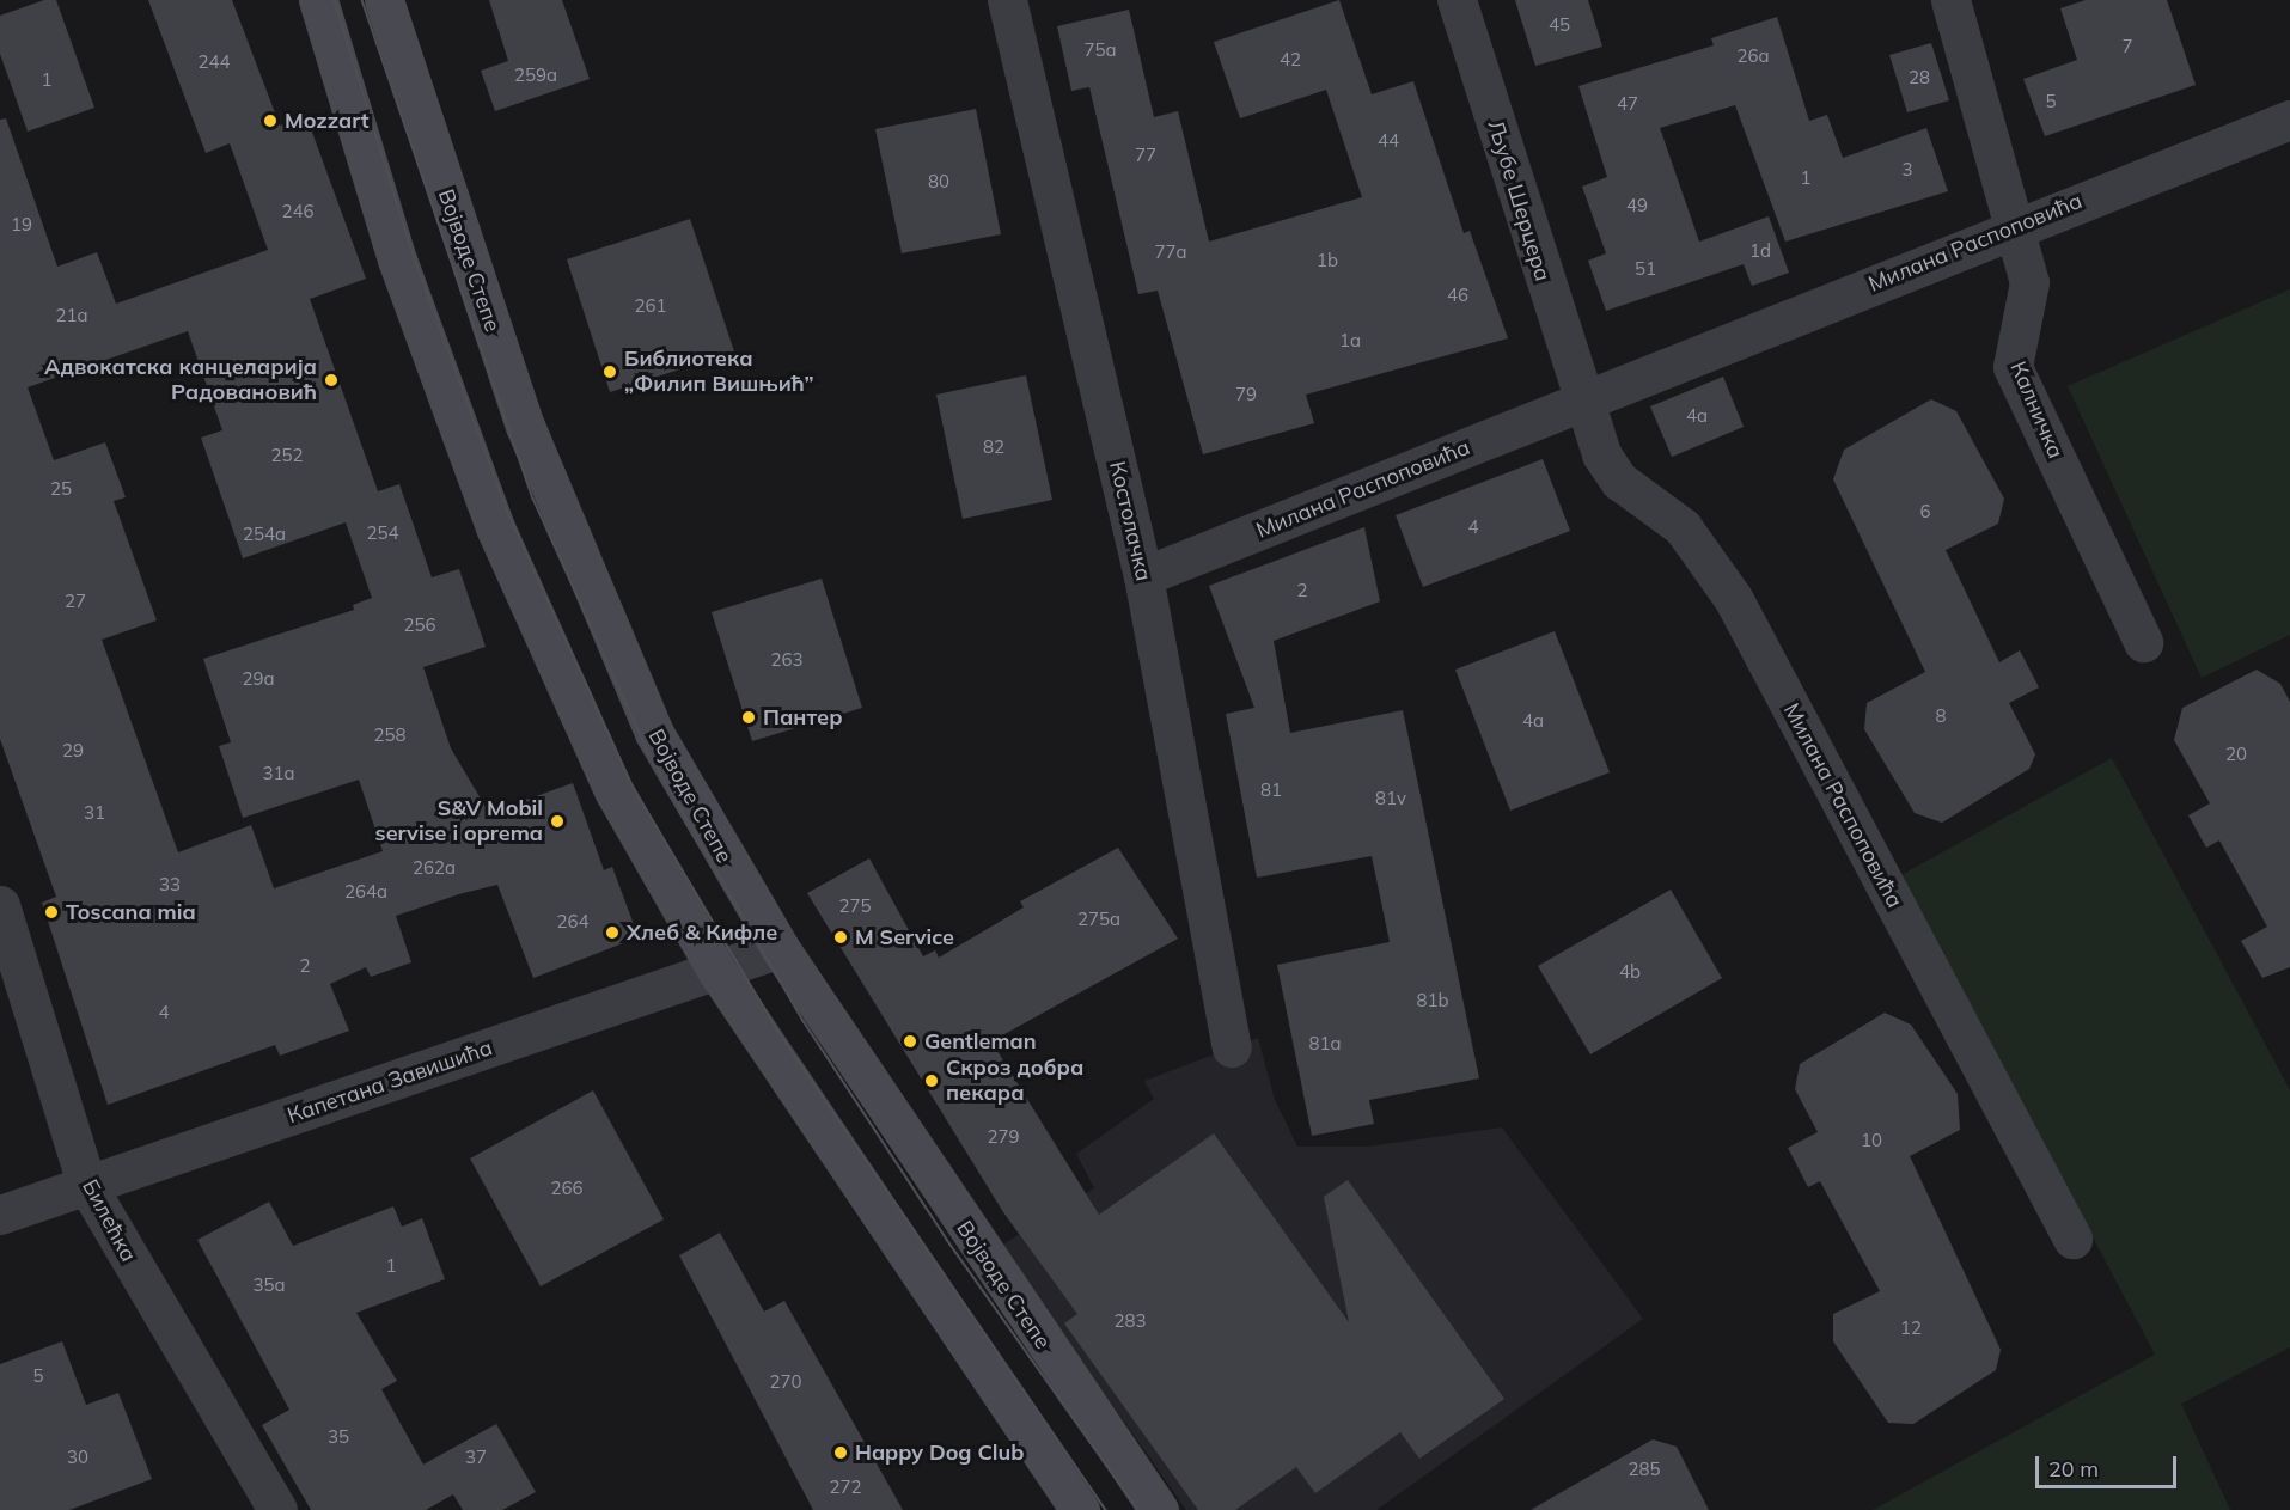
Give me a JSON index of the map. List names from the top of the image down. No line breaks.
{"streets":{"main road":["Војводе Степе"],"street":["Љубе Шерцера","Милана Распоповића","Калничка","Костолачка","Капетана Завишића","Билећка"]},"crossings":[["Љубе Шерцера","Милана Распоповића"],["Милана Распоповића","Калничка"],["Милана Распоповића","Костолачка"],["Војводе Степе","Капетана Завишића"],["Капетана Завишића","Билећка"]],"places":["Mozzart","Библиотека „Филип Вишњић”","Адвокатска канцеларија Радовановић","Пантер","S&V Mobil servise i oprema","Toscana mia","Хлеб & Кифле","M Service","Gentleman","Скроз добра пекара","Happy Dog Club"],"house_numbers":["45","7","75a","26a","42","244","259a","28","1","5","47","44","77","3","1","80","49","246","19","1d","77a","1b","51","46","261","21a","1a","79","4a","82","252","25","6","4","254","254a","2","27","256","263","29a","8","4a","258","29","20","31a","81","81v","31","262a","33","264a","275","275a","264","2","4b","81b","4","81a","279","10","266","1","35a","283","12","5","270","35","30","37","285","272"],"scale_bar":"20 m"}
